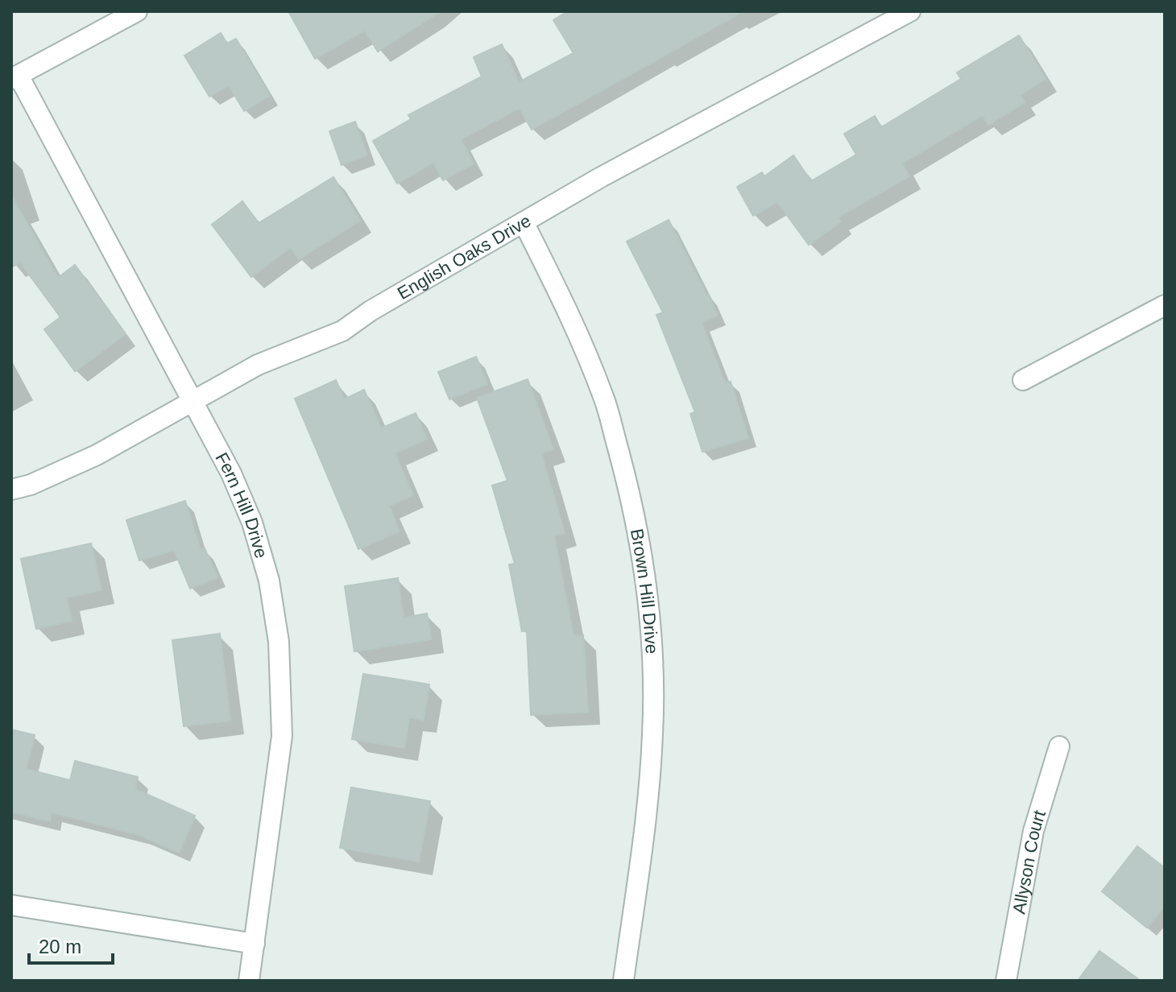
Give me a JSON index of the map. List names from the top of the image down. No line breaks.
{"streets":{"street":["English Oaks Drive","Fern Hill Drive","Brown Hill Drive","Allyson Court"]},"crossings":[["English Oaks Drive","Fern Hill Drive"],["English Oaks Drive","Brown Hill Drive"]],"scale_bar":"20 m"}
